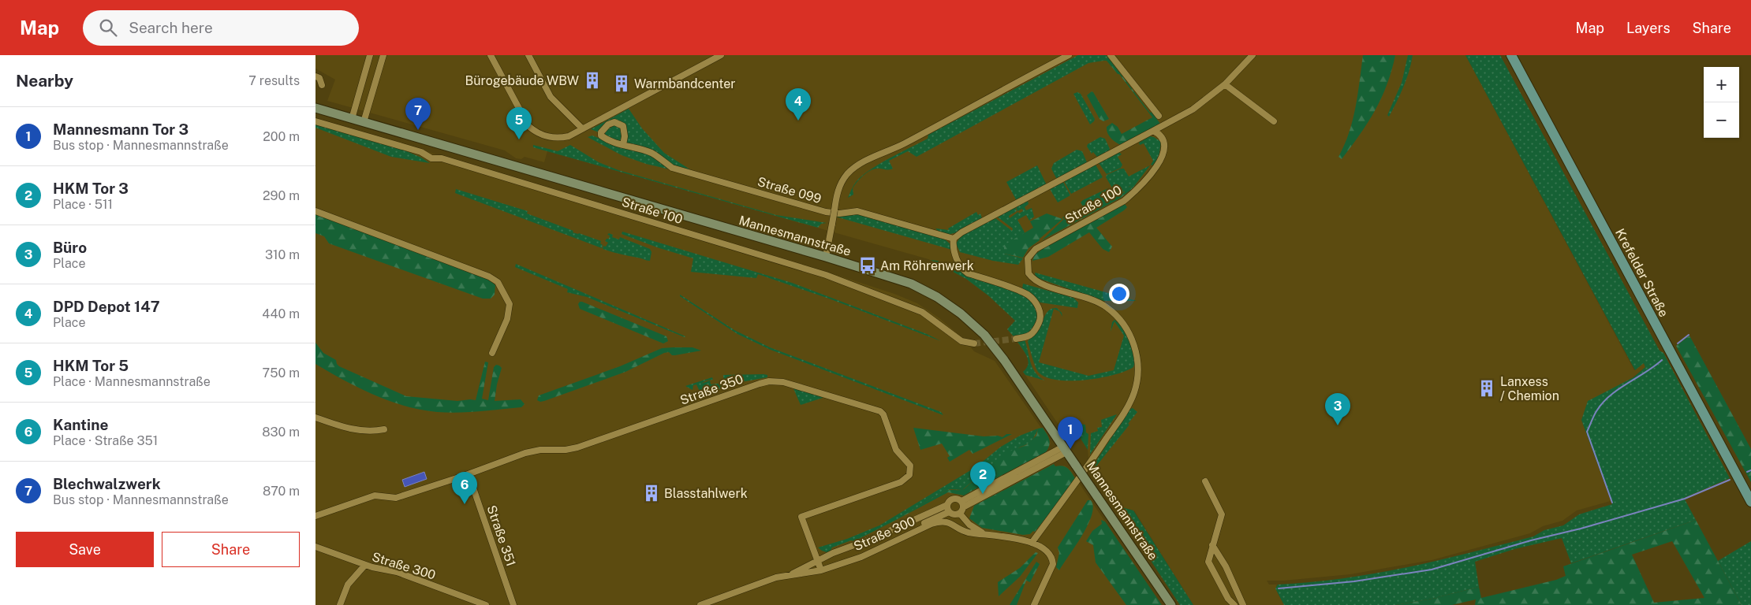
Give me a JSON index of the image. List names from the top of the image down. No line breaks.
{"streets":{"main road":["Mannesmannstraße","Krefelder Straße"],"street":["Straße 099","Straße 100","Straße 350","Straße 300","Straße 351"]},"crossings":[["Straße 100","Straße 300"],["Straße 350","Straße 300"],["Straße 350","Straße 351"]],"places":{"building":["Bürogebäude WBW","Warmbandcenter","Lanxess / Chemion","Blasstahlwerk"],"bus stop":["Am Röhrenwerk"]},"page":{"header":"Map","search":"Search here","nav":["Map","Layers","Share"],"heading":["Nearby","7 results"],"map_buttons":["+","−"],"pins":["4","7","5","3","1","2","6"],"list":[{"mark":"1","name":"Mannesmann Tor 3","note":"Bus stop · Mannesmannstraße","value":"200 m"},{"mark":"2","name":"HKM Tor 3","note":"Place · 511","value":"290 m"},{"mark":"3","name":"Büro","note":"Place","value":"310 m"},{"mark":"4","name":"DPD Depot 147","note":"Place","value":"440 m"},{"mark":"5","name":"HKM Tor 5","note":"Place · Mannesmannstraße","value":"750 m"},{"mark":"6","name":"Kantine","note":"Place · Straße 351","value":"830 m"},{"mark":"7","name":"Blechwalzwerk","note":"Bus stop · Mannesmannstraße","value":"870 m"}],"buttons":["Save","Share"]}}
